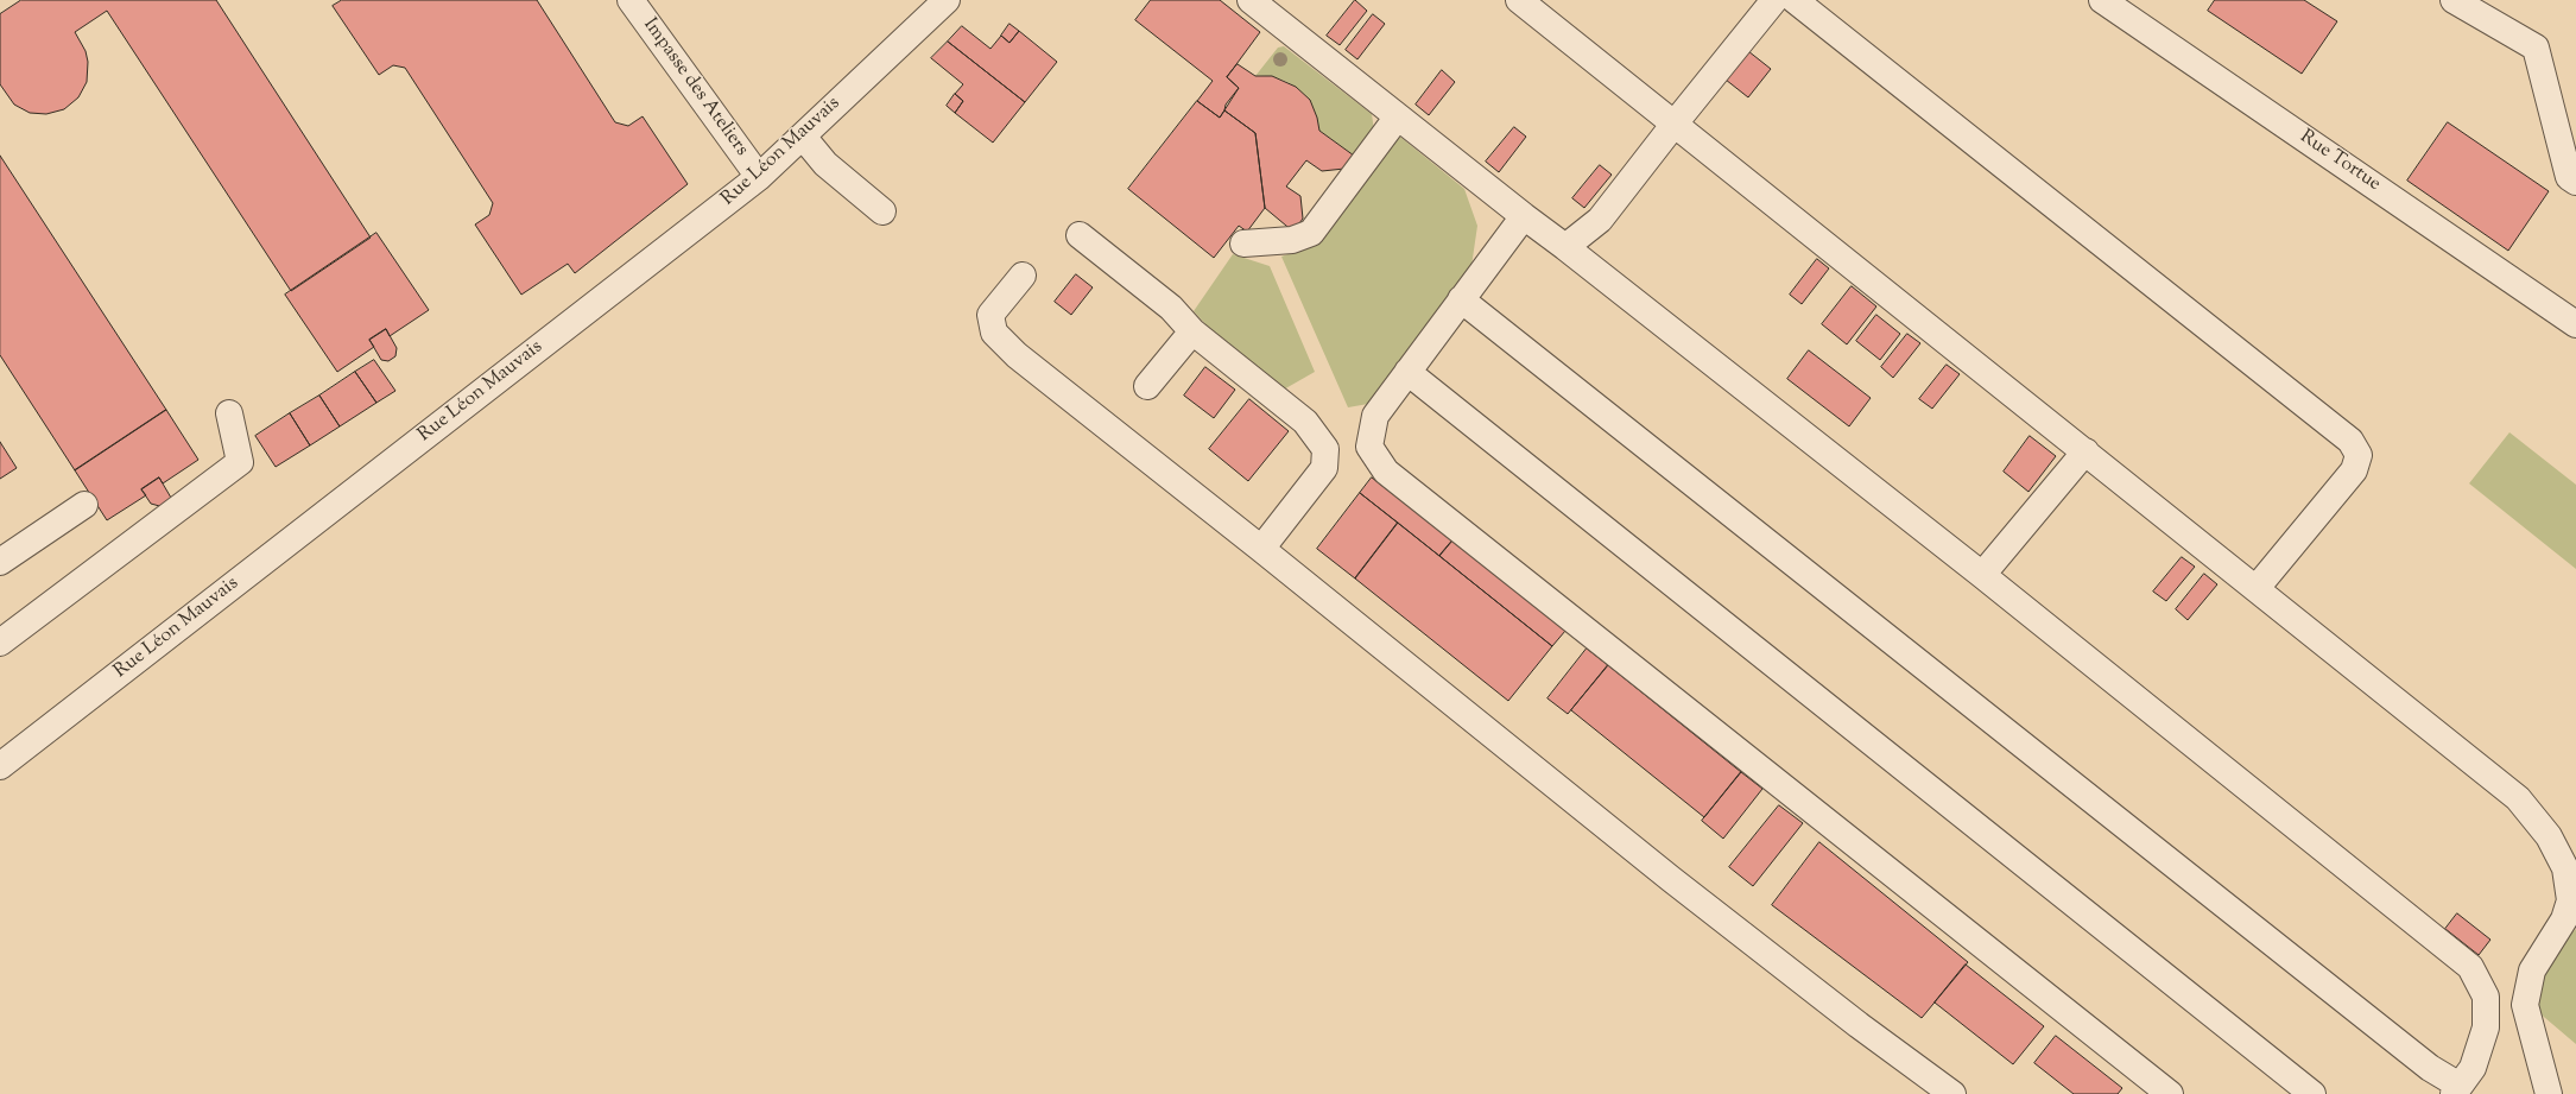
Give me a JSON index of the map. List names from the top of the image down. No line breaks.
{"streets":{"street":["Impasse des Ateliers","Rue Léon Mauvais","Rue Tortue"]},"crossings":[["Impasse des Ateliers","Rue Léon Mauvais"]]}
